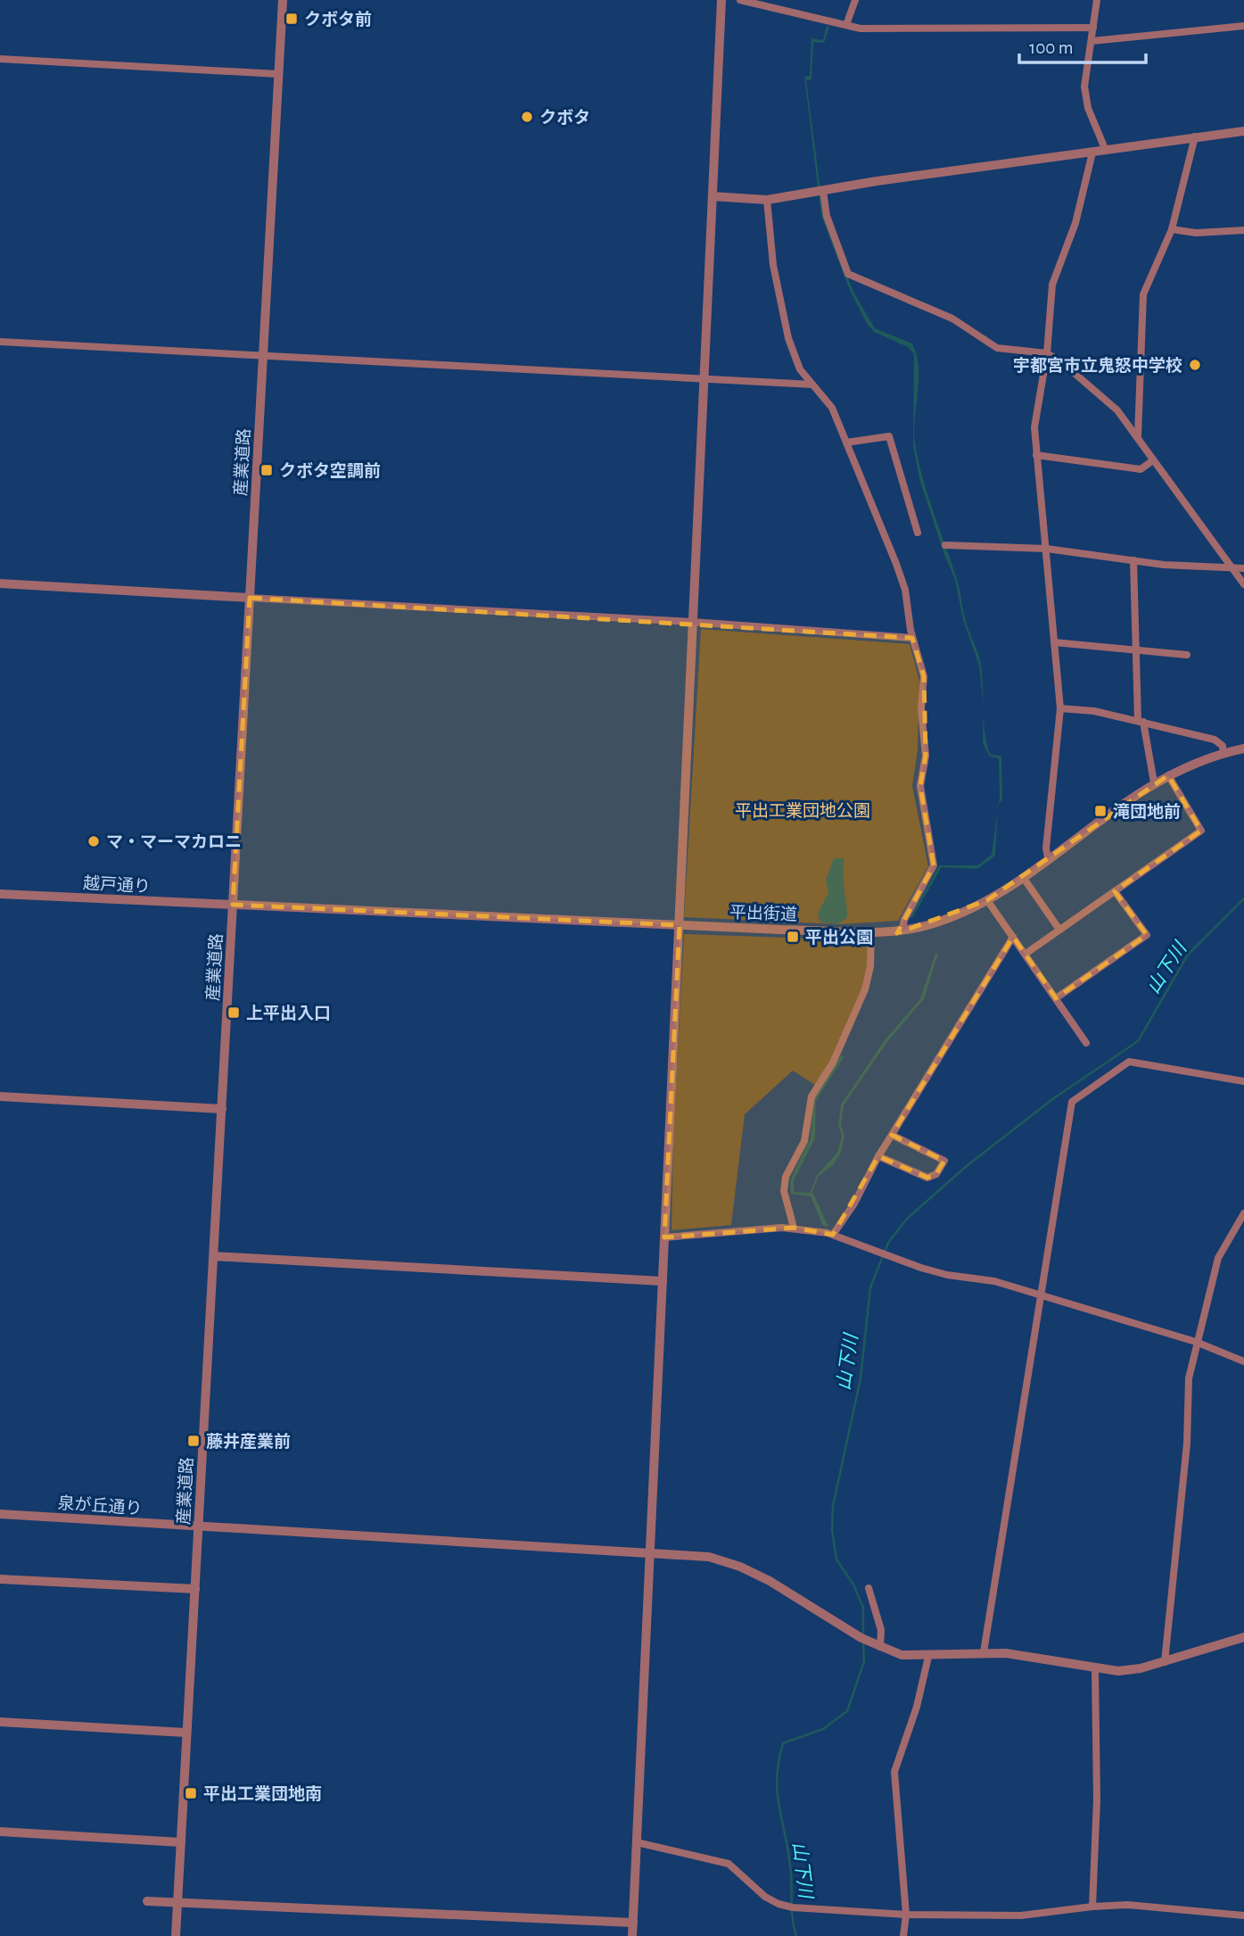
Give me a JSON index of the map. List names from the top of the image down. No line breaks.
{"streets":{"street":["産業道路","越戸通り","平出街道","泉が丘通り"]},"crossings":[["産業道路","越戸通り"],["産業道路","平出街道"],["産業道路","泉が丘通り"],["越戸通り","平出街道"]],"water":["山下川"],"parks":["平出工業団地公園"],"places":{"transit":["クボタ前","クボタ空調前","滝団地前","平出公園","上平出入口","藤井産業前","平出工業団地南"],"other":["クボタ","宇都宮市立鬼怒中学校","マ・マーマカロニ"]},"scale_bar":"100 m"}
